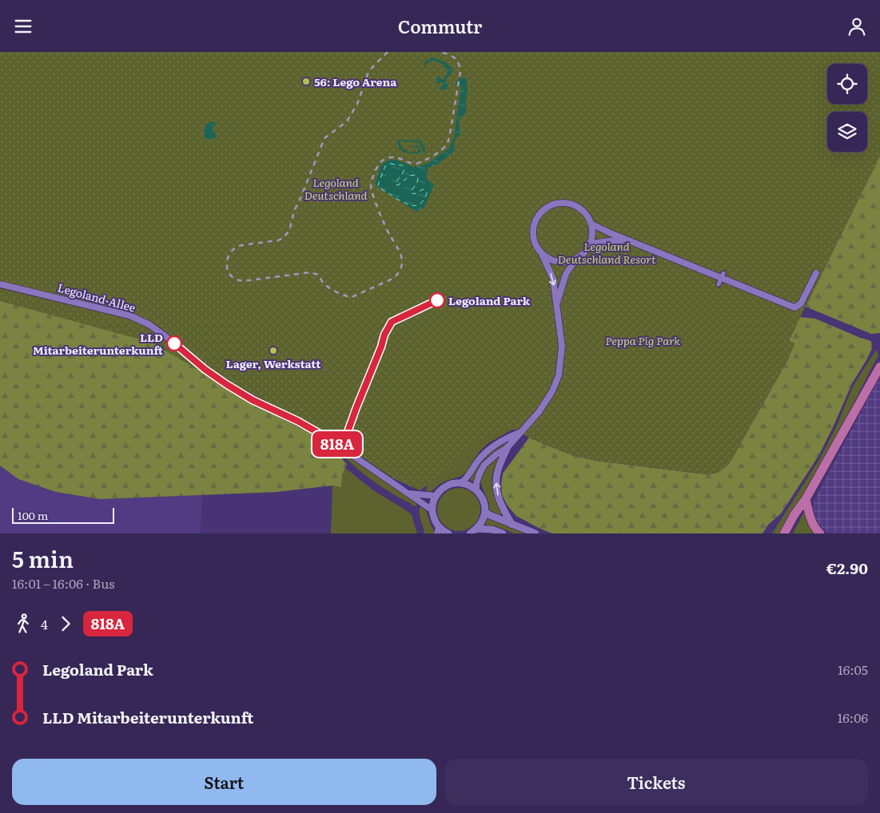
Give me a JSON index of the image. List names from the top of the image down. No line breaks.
{"streets":{"street":["Legoland-Allee"]},"parks":["Legoland Deutschland","Legoland Deutschland Resort","Peppa Pig Park"],"places":["56: Lego Arena","Legoland Park","LLD Mitarbeiterunterkunft","Lager, Werkstatt"],"lines":["bus line 818A"],"scale_bar":"100 m","page":{"header":"Commutr","on_map":"818A","scale":"100 m","heading":["5 min","16:01 – 16:06 · Bus","€2.90"],"legs":["4","818A"],"list":[{"name":"Legoland Park","value":"16:05"},{"name":"LLD Mitarbeiterunterkunft","value":"16:06"}],"buttons":["Start","Tickets"]}}
